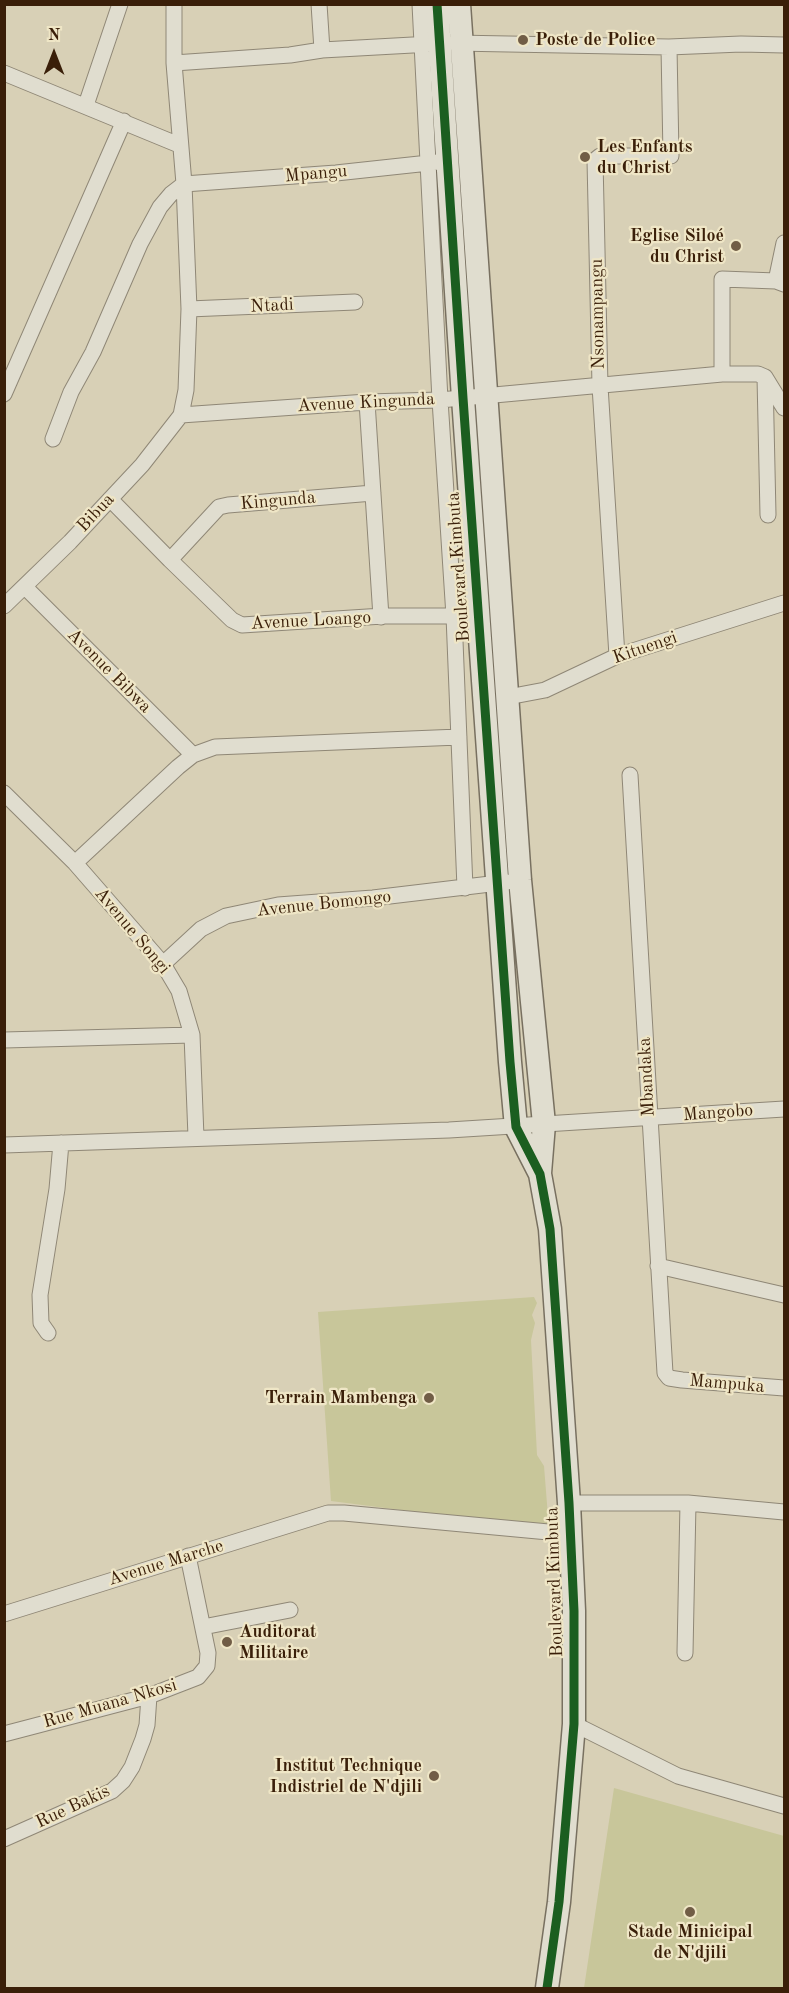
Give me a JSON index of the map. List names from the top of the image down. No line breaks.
{"streets":{"street":["Mpangu","Ntadi","Nsonampangu","Avenue Kingunda","Kingunda","Bibua","Boulevard Kimbuta","Avenue Loango","Kituengi","Avenue Bibwa","Avenue Bomongo","Avenue Songi","Mbandaka","Mangobo","Mampuka","Avenue Marche","Rue Muana Nkosi","Rue Bakis"]},"crossings":[["Mpangu","Boulevard Kimbuta"],["Nsonampangu","Avenue Kingunda"],["Nsonampangu","Kituengi"],["Avenue Kingunda","Bibua"],["Avenue Kingunda","Boulevard Kimbuta"],["Kingunda","Avenue Loango"],["Bibua","Avenue Loango"],["Bibua","Avenue Bibwa"],["Boulevard Kimbuta","Kituengi"],["Boulevard Kimbuta","Avenue Bomongo"],["Boulevard Kimbuta","Mangobo"],["Boulevard Kimbuta","Avenue Marche"],["Avenue Bomongo","Avenue Songi"],["Avenue Songi","Mangobo"],["Mbandaka","Mangobo"],["Mbandaka","Mampuka"],["Avenue Marche","Rue Muana Nkosi"],["Rue Muana Nkosi","Rue Bakis"]],"places":["Poste de Police","Les Enfants du Christ","Eglise Siloé du Christ","Terrain Mambenga","Auditorat Militaire","Institut Technique Indistriel de N'djili","Stade Minicipal de N'djili"],"north":"top"}
